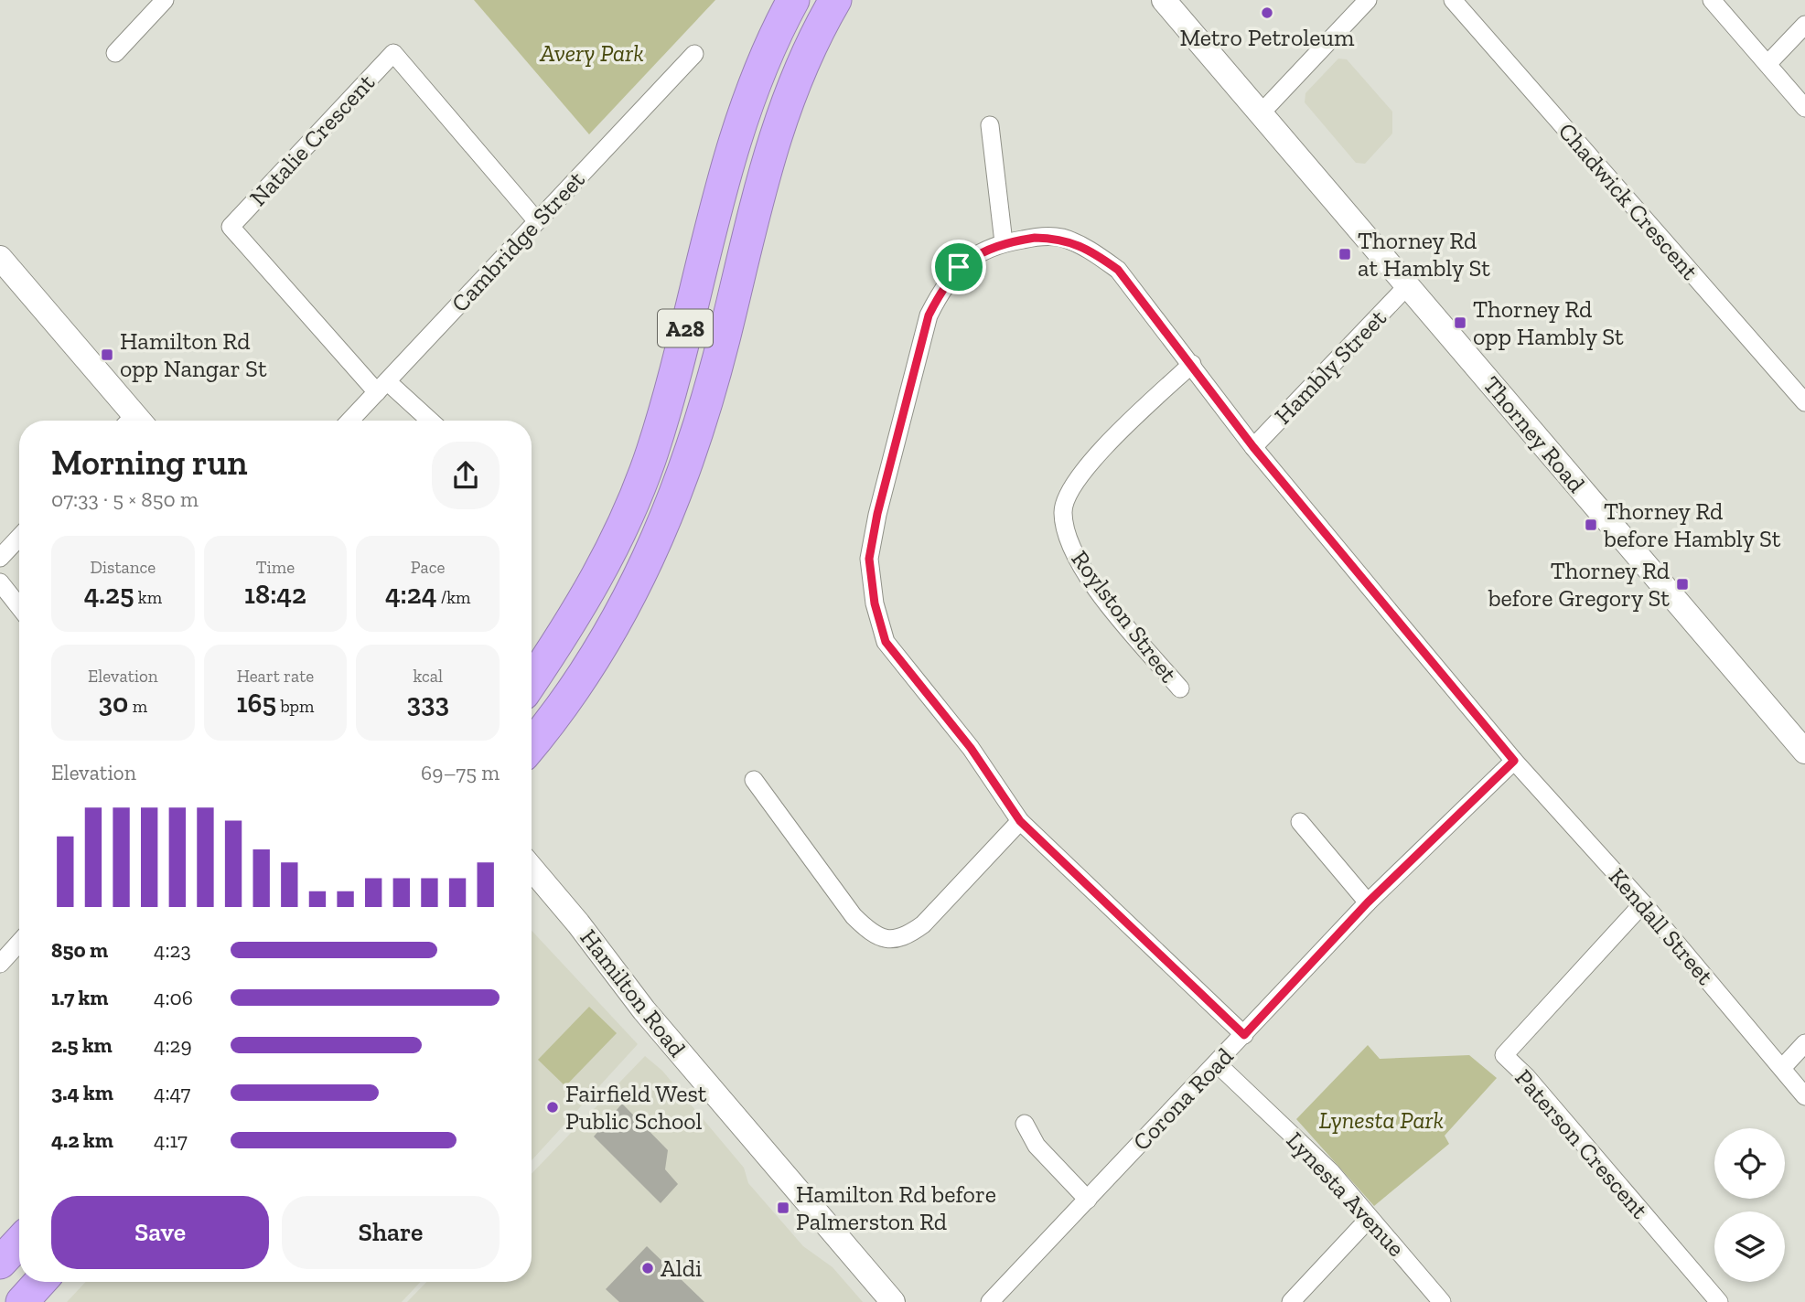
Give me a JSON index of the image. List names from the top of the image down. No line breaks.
{"streets":{"highway":["A28"],"street":["Natalie Crescent","Chadwick Crescent","Cambridge Street","Hambly Street","Thorney Road","Roylston Street","Kendall Street","Hamilton Road","Corona Road","Paterson Crescent","Lynesta Avenue"]},"crossings":[["Natalie Crescent","Cambridge Street"],["Hambly Street","Thorney Road"],["Hambly Street","Kendall Street"],["Roylston Street","Kendall Street"],["Kendall Street","Corona Road"],["Kendall Street","Paterson Crescent"],["Corona Road","Lynesta Avenue"]],"parks":["Avery Park","Lynesta Park"],"places":{"other":["Metro Petroleum","Fairfield West Public School","Aldi"],"transit":["Thorney Rd at Hambly St","Thorney Rd opp Hambly St","Hamilton Rd opp Nangar St","Thorney Rd before Hambly St","Thorney Rd before Gregory St","Hamilton Rd before Palmerston Rd"]},"page":{"heading":["Morning run","07:33 · 5 × 850 m"],"stats":[["Distance","4.25 km"],["Time","18:42"],["Pace","4:24 /km"],["Elevation","30 m"],["Heart rate","165 bpm"],["kcal","333"]],"chart":["Elevation","69–75 m"],"list":[{"name":"850 m","note":"4:23"},{"name":"1.7 km","note":"4:06"},{"name":"2.5 km","note":"4:29"},{"name":"3.4 km","note":"4:47"},{"name":"4.2 km","note":"4:17"}],"buttons":["Save","Share"]}}
